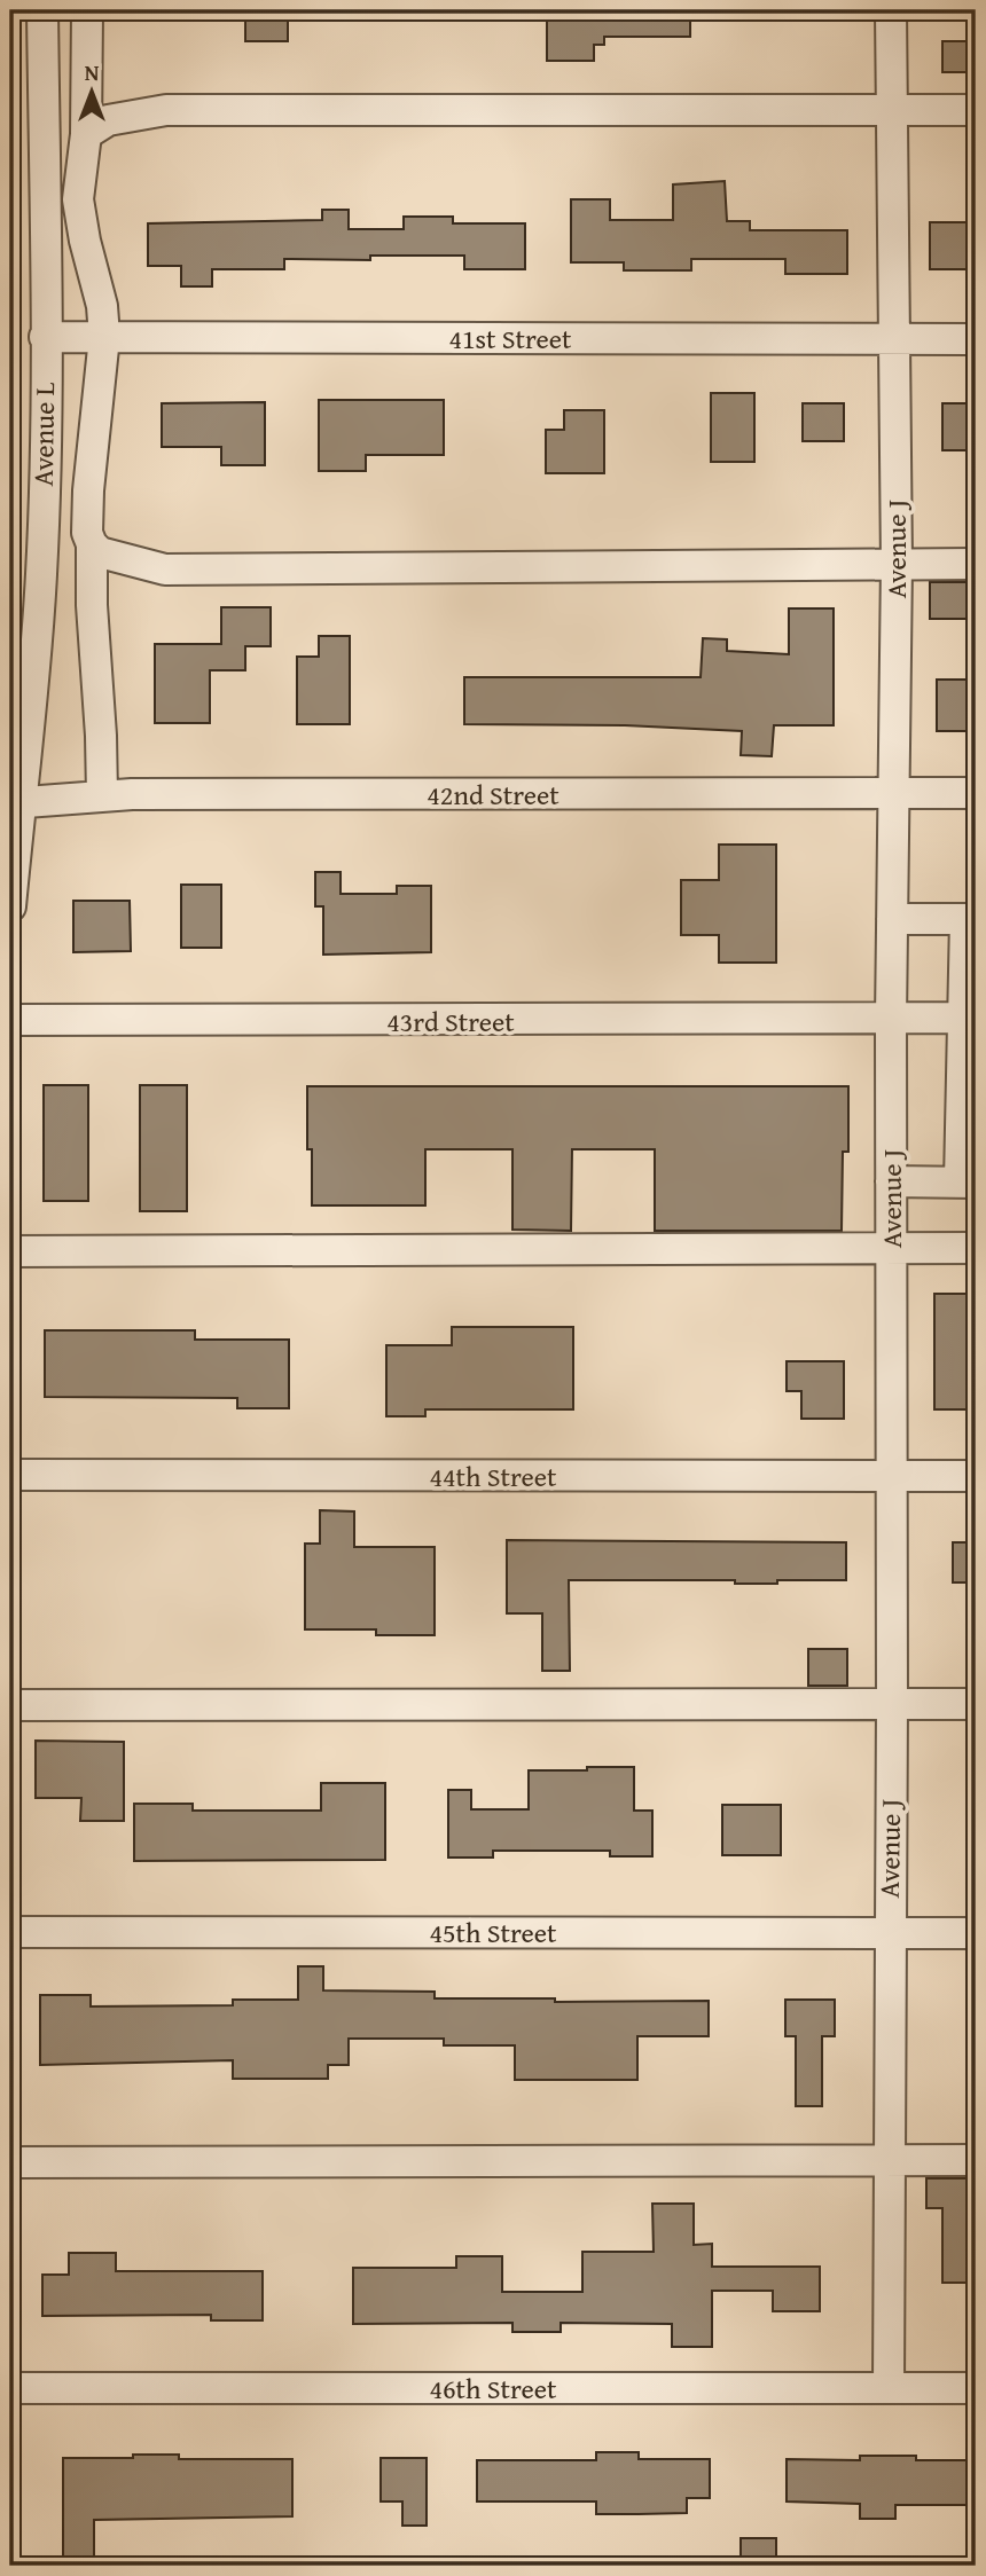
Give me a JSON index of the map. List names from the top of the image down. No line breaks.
{"streets":{"street":["41st Street","Avenue L","Avenue J","42nd Street","43rd Street","44th Street","45th Street","46th Street"]},"crossings":[["41st Street","Avenue L"],["41st Street","Avenue J"],["Avenue L","42nd Street"],["Avenue J","42nd Street"],["Avenue J","43rd Street"],["Avenue J","44th Street"],["Avenue J","45th Street"],["Avenue J","46th Street"]],"north":"top"}
